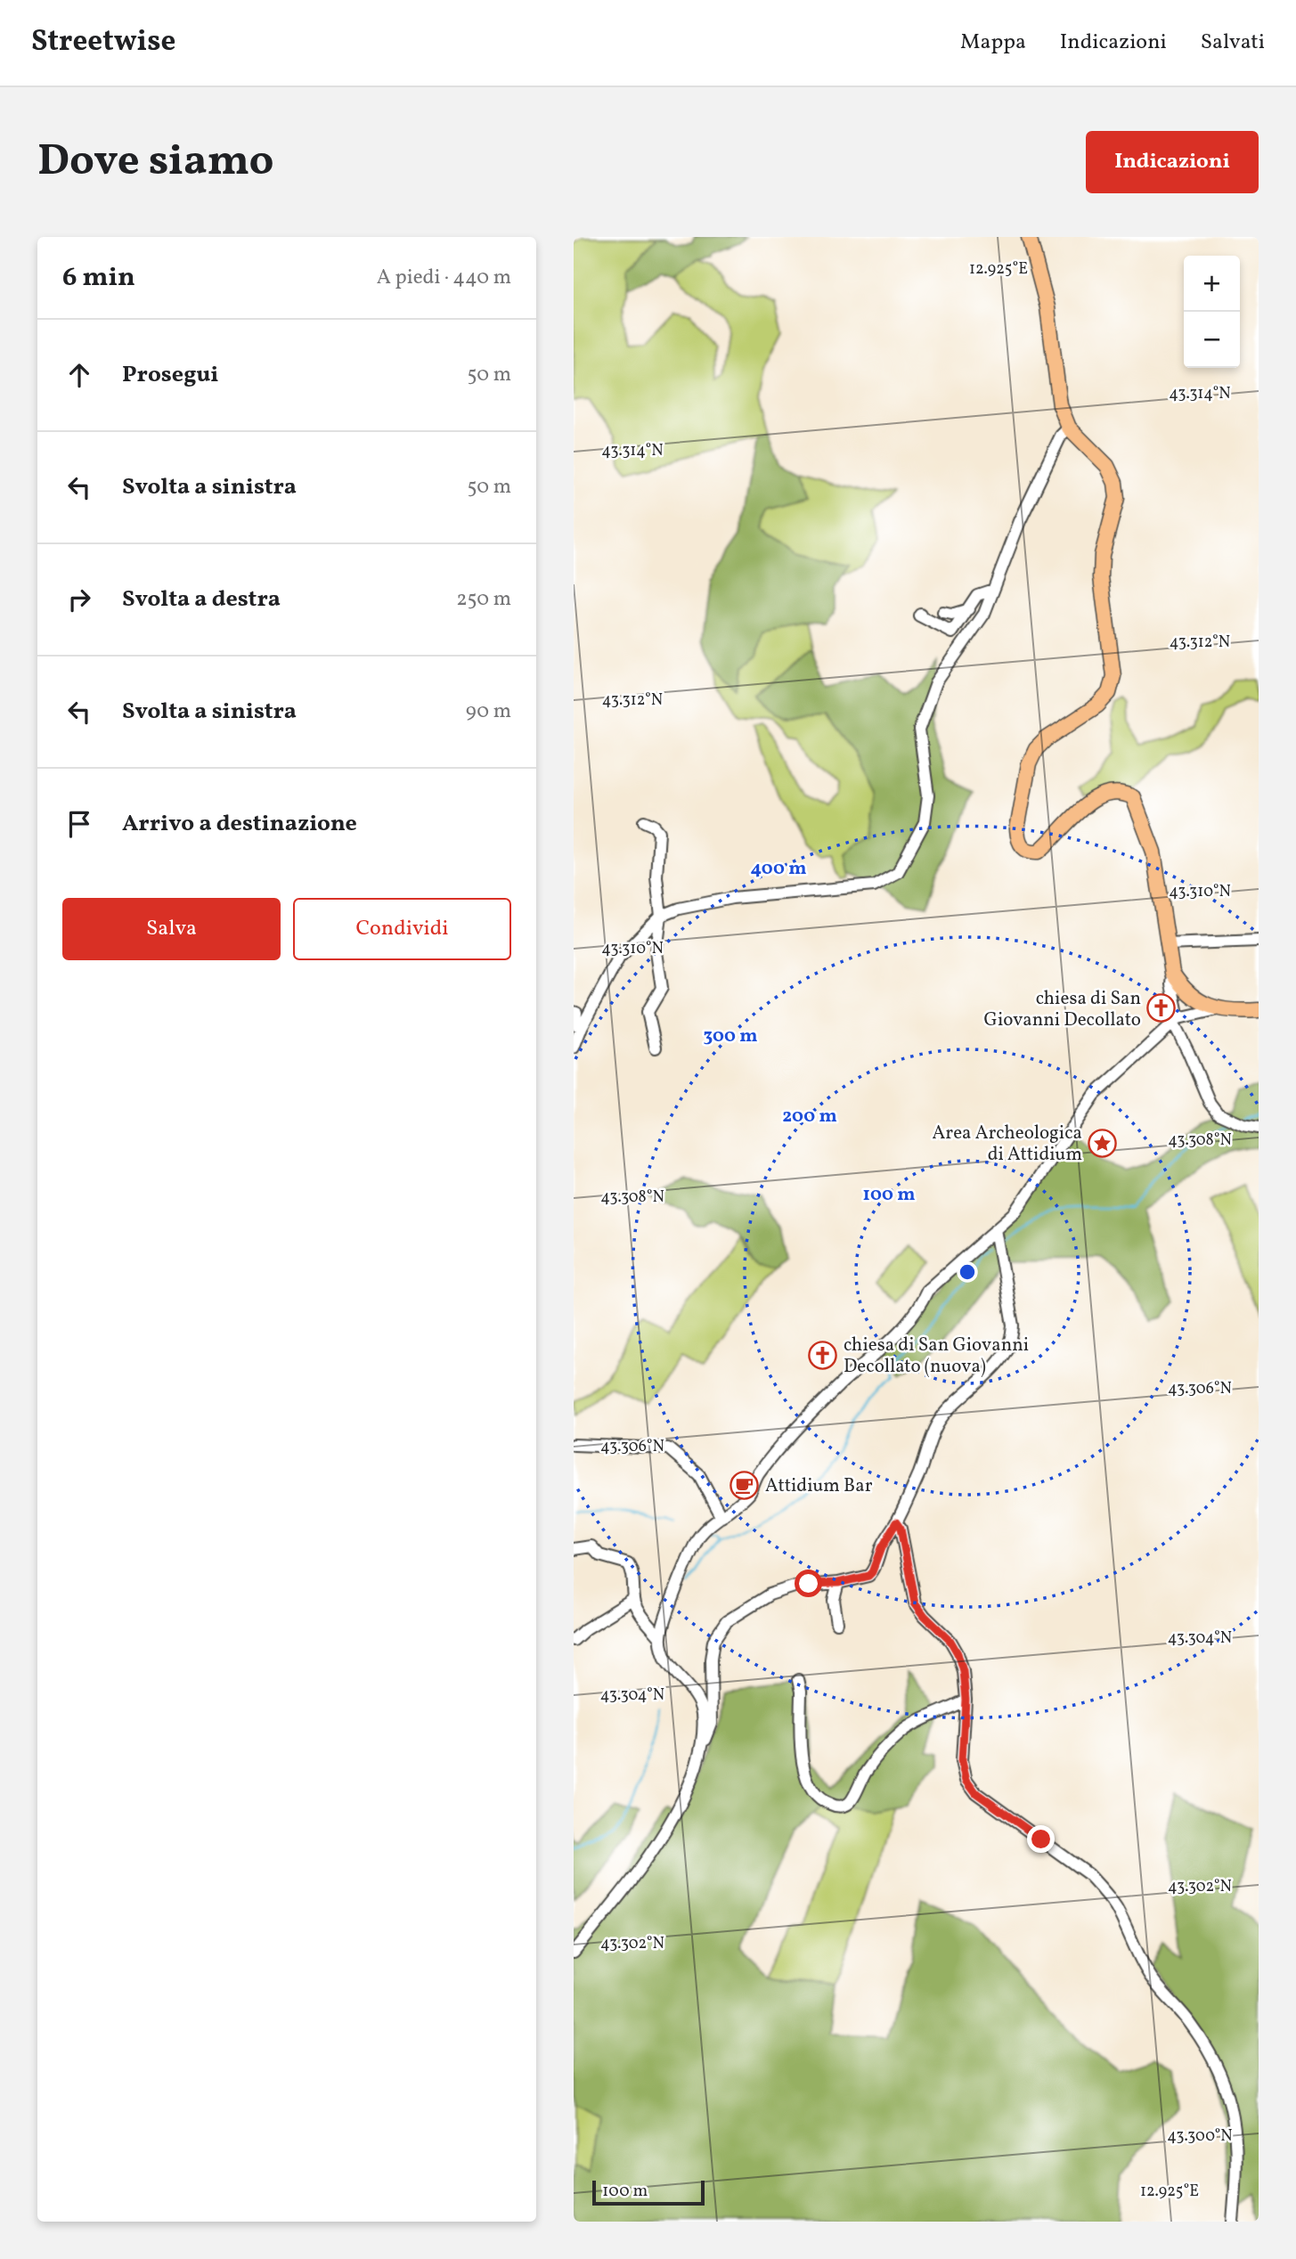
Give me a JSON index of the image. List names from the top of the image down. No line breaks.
{"places":{"church":["chiesa di San Giovanni Decollato","chiesa di San Giovanni Decollato (nuova)"],"place":["Area Archeologica di Attidium"],"cafe":["Attidium Bar"]},"scale_bar":"100 m","page":{"header":"Streetwise","nav":["Mappa","Indicazioni","Salvati"],"buttons":["Indicazioni",["Salva","Condividi"]],"title":"Dove siamo","heading":["6 min","A piedi · 440 m"],"map_buttons":["+","−"],"list":[["Prosegui","50 m"],["Svolta a sinistra","50 m"],["Svolta a destra","250 m"],["Svolta a sinistra","90 m"],"Arrivo a destinazione"],"scale":"100 m"},"coordinates":["12.925°E","43.314°N","43.312°N","43.310°N","43.308°N","43.306°N","43.304°N","43.302°N","43.300°N"],"rings":["400 m","300 m","200 m","100 m"]}
